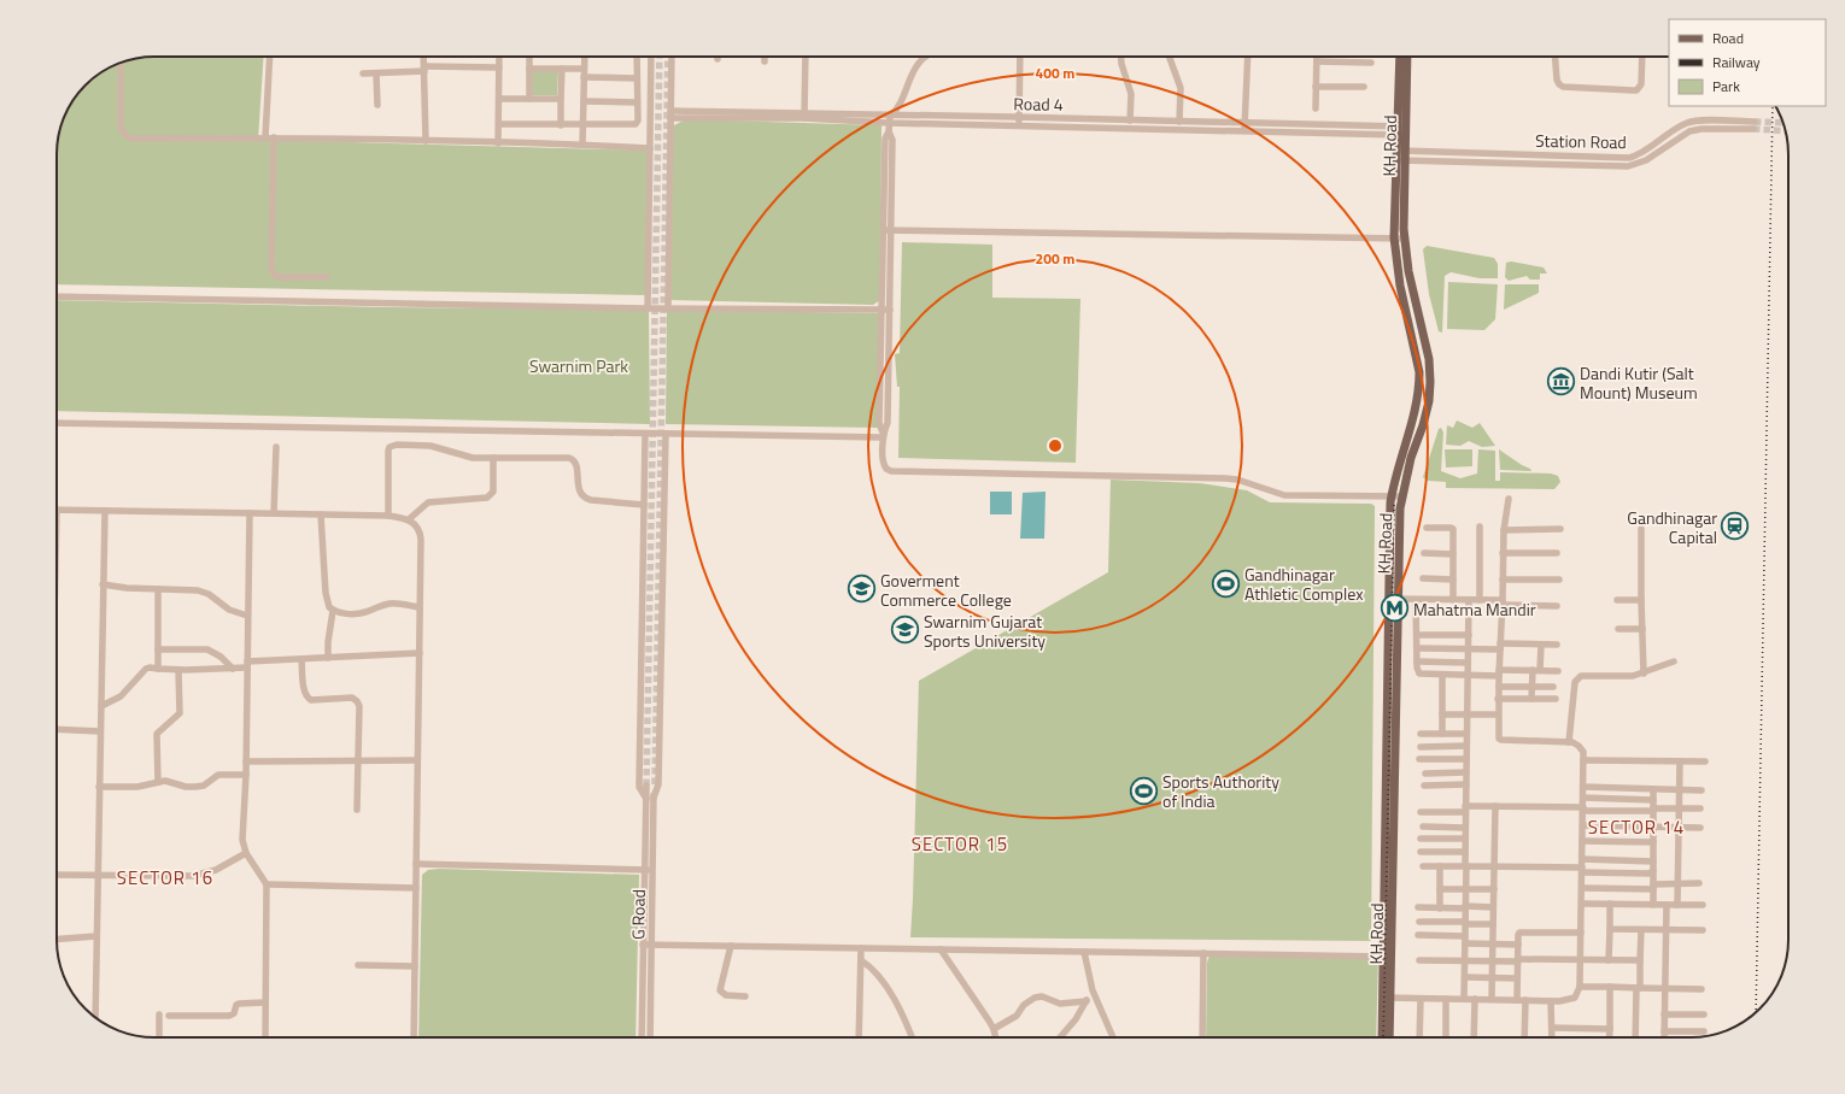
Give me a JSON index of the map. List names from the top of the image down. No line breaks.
{"streets":{"main road":["KH Road"],"street":["Road 4","Station Road","G Road"]},"crossings":[["Road 4","KH Road"],["Station Road","KH Road"]],"districts":["SECTOR 14","SECTOR 15","SECTOR 16"],"parks":["Swarnim Park"],"places":{"museum":["Dandi Kutir (Salt Mount) Museum"],"station":["Gandhinagar Capital"],"sports":["Gandhinagar Athletic Complex","Sports Authority of India"],"school or university":["Goverment Commerce College","Swarnim Gujarat Sports University"],"metro station":["Mahatma Mandir"]},"legend":["Road","Railway","Park"],"rings":["400 m","200 m"]}
